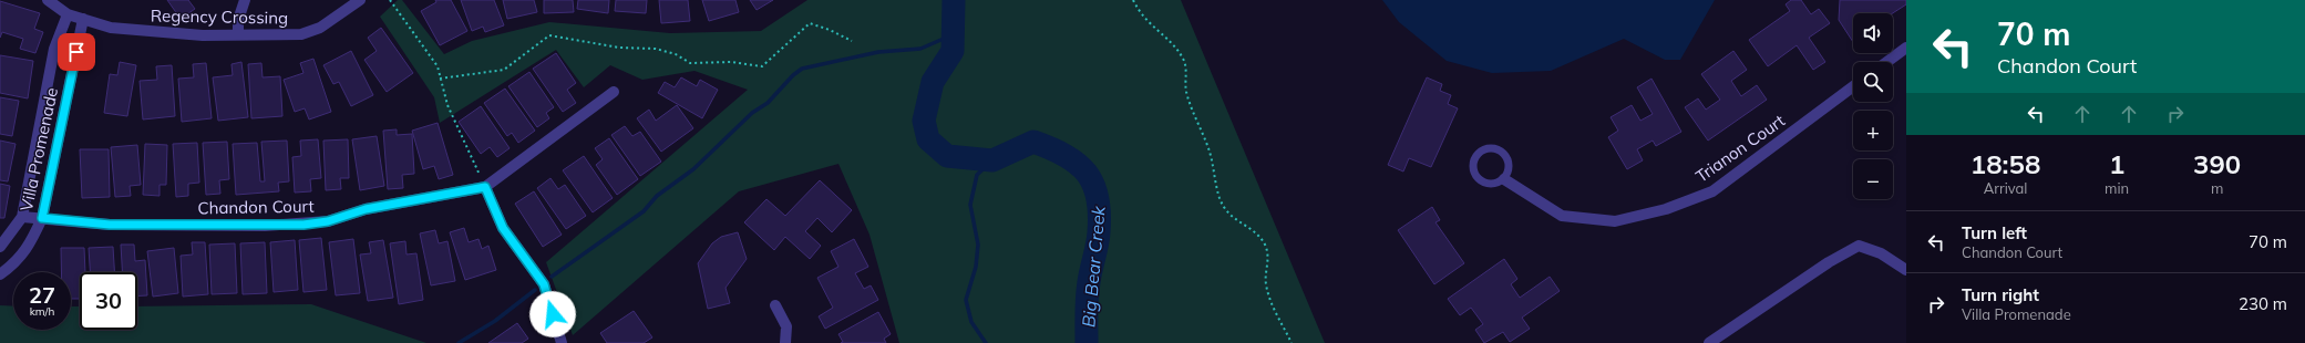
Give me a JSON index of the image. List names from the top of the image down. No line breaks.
{"streets":{"street":["Regency Crossing","Trianon Court","Villa Promenade","Chandon Court"]},"crossings":[["Regency Crossing","Villa Promenade"],["Villa Promenade","Chandon Court"]],"water":["Big Bear Creek"],"page":{"turn":["70 m","Chandon Court"],"map_buttons":["+","−"],"eta":["18:58","Arrival","1","min","390","m"],"list":[{"name":"Turn left","note":"Chandon Court","value":"70 m"},{"name":"Turn right","note":"Villa Promenade","value":"230 m"}],"speed":"27 km/h","limit":"30"}}
